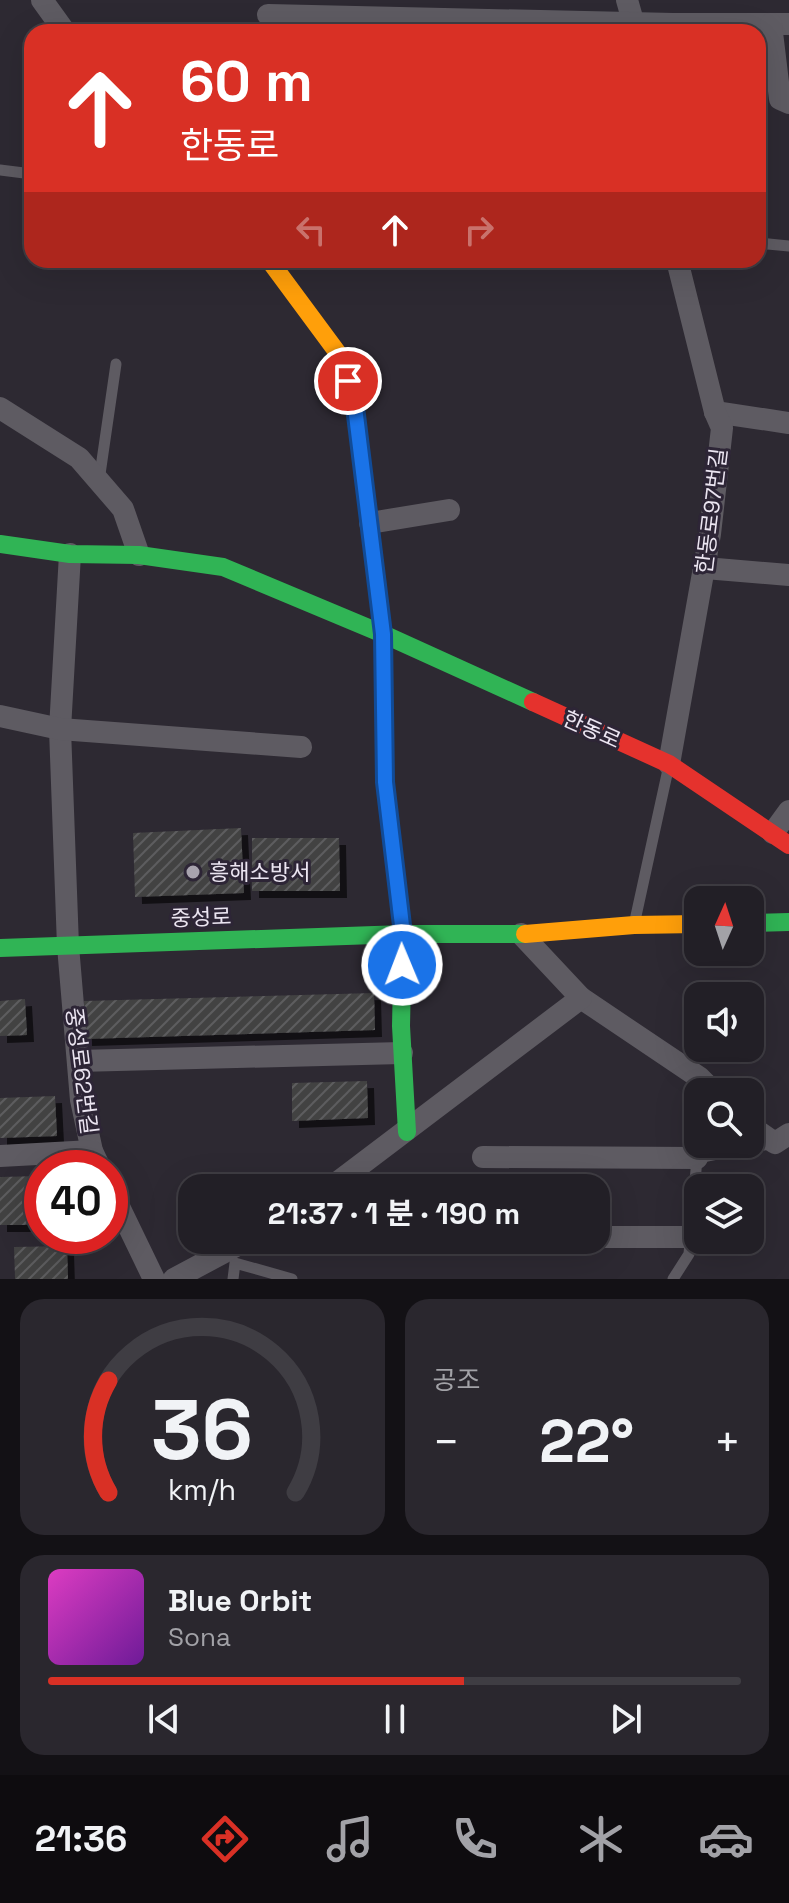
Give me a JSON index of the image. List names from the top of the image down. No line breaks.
{"streets":{"street":["한동로97번길","한동로","중성로","중성로62번길"]},"crossings":[["한동로97번길","한동로"],["중성로","중성로62번길"]],"places":["흥해소방서"],"north":"top","page":{"turn":["60 m","한동로"],"limit":"40","trip":"21:37 · 1 분 · 190 m","tile":"공조","heat":["−","22°","+"],"song":["Blue Orbit","Sona"],"tabs":"21:36","gauge":["36","km/h"]}}
